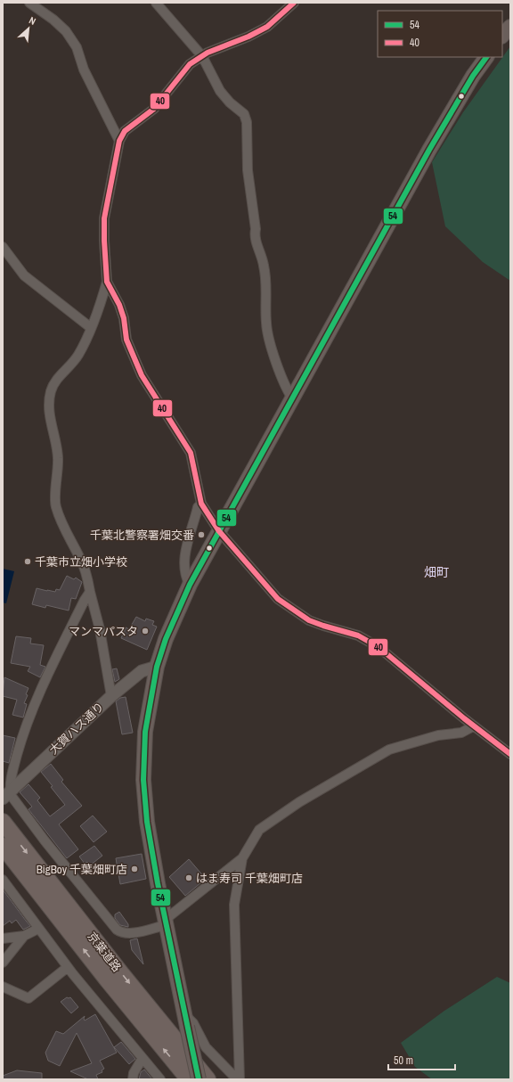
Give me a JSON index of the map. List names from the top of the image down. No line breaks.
{"streets":{"highway":["京葉道路"],"street":["大賀ハス通り"]},"districts":["畑町"],"places":["千葉北警察署畑交番","千葉市立畑小学校","マンマパスタ","BigBoy 千葉畑町店","はま寿司 千葉畑町店"],"lines":["transit line 40","transit line 54"],"legend":["54","40"],"scale_bar":"50 m","north":"top right"}
